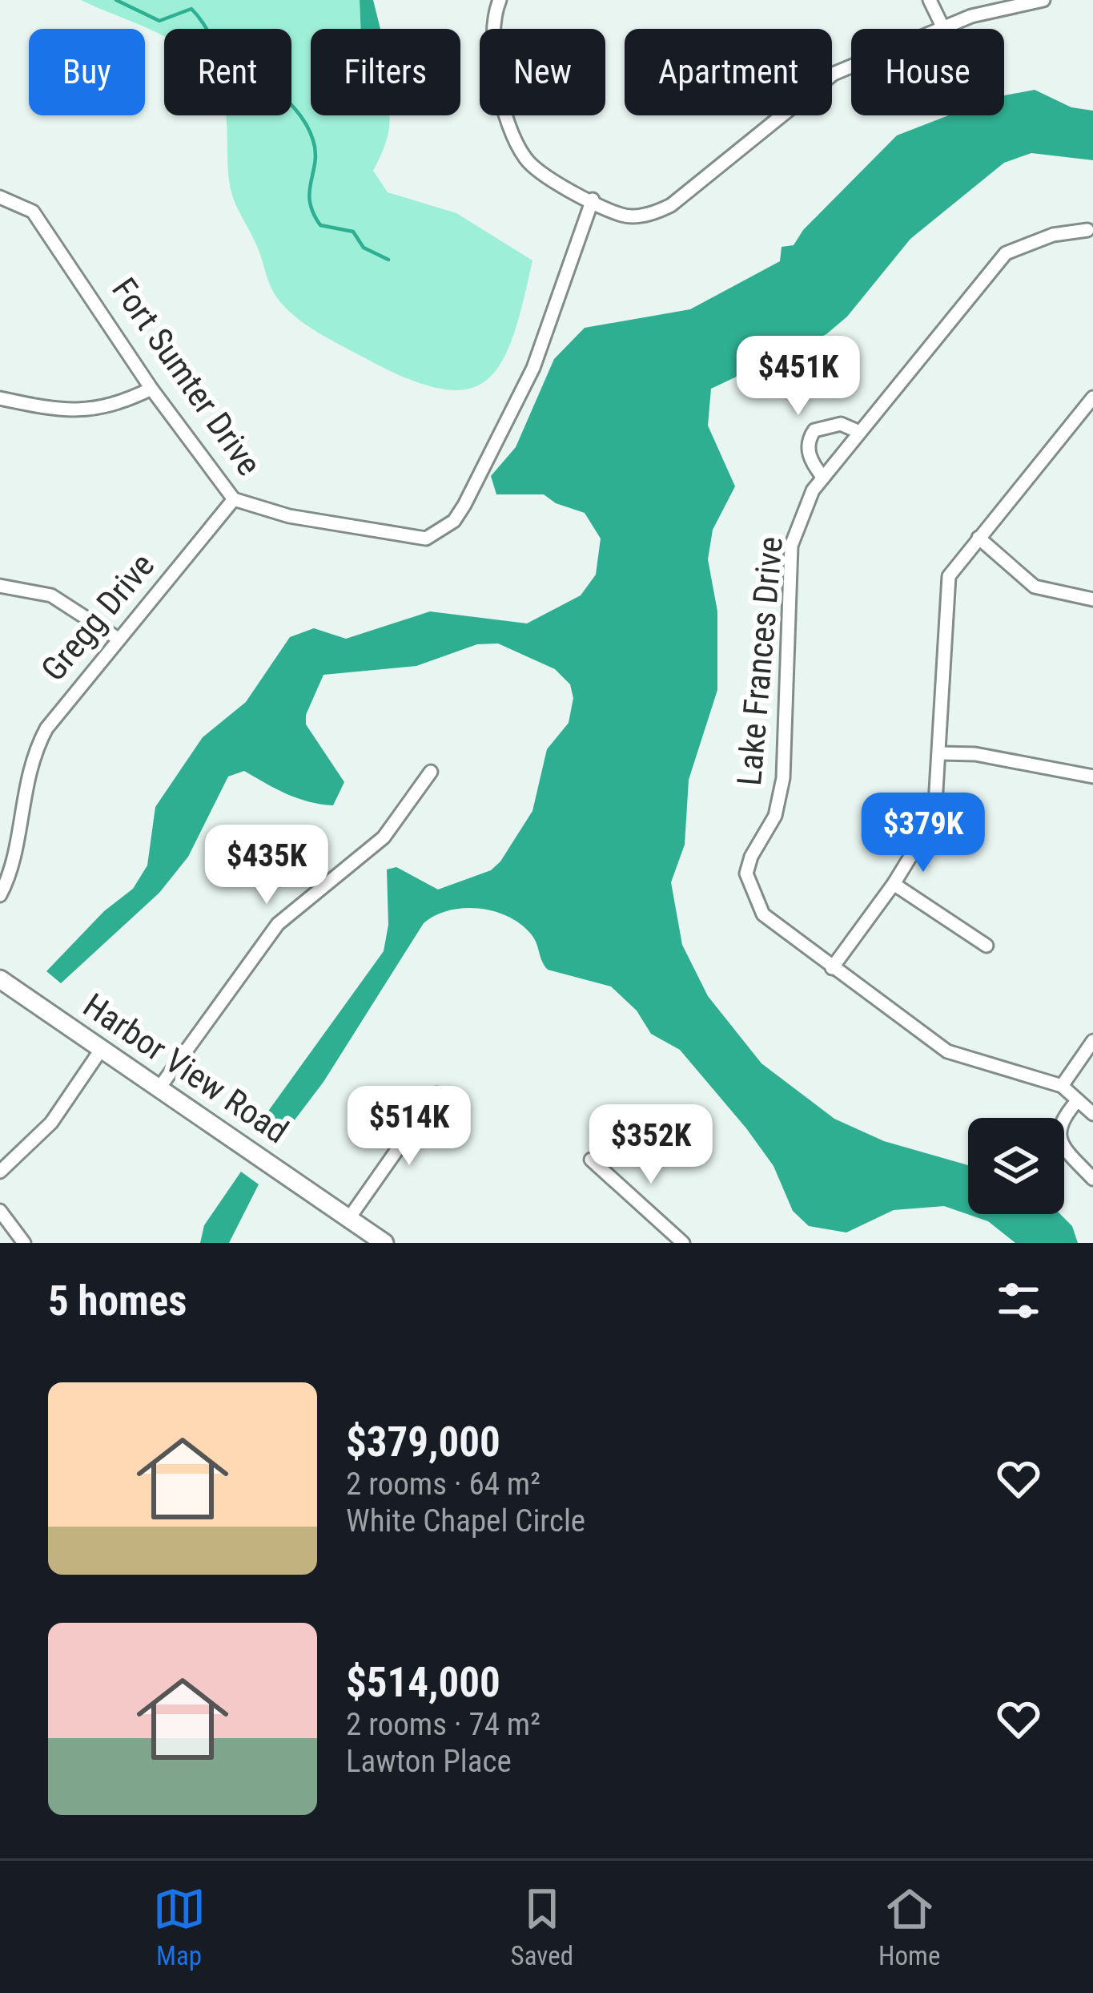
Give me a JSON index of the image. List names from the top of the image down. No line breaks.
{"streets":{"main road":["Harbor View Road"],"street":["Fort Sumter Drive","Gregg Drive","Lake Frances Drive"]},"crossings":[["Fort Sumter Drive","Gregg Drive"]],"page":{"chip":["Buy","Rent","Filters","New","Apartment","House"],"price":["$451K","$379K","$435K","$514K","$352K"],"heading":"5 homes","list":[{"name":"$379,000","note":"2 rooms · 64 m² · White Chapel Circle"},{"name":"$514,000","note":"2 rooms · 74 m² · Lawton Place"}],"tabs":["Map","Saved","Home"]}}
